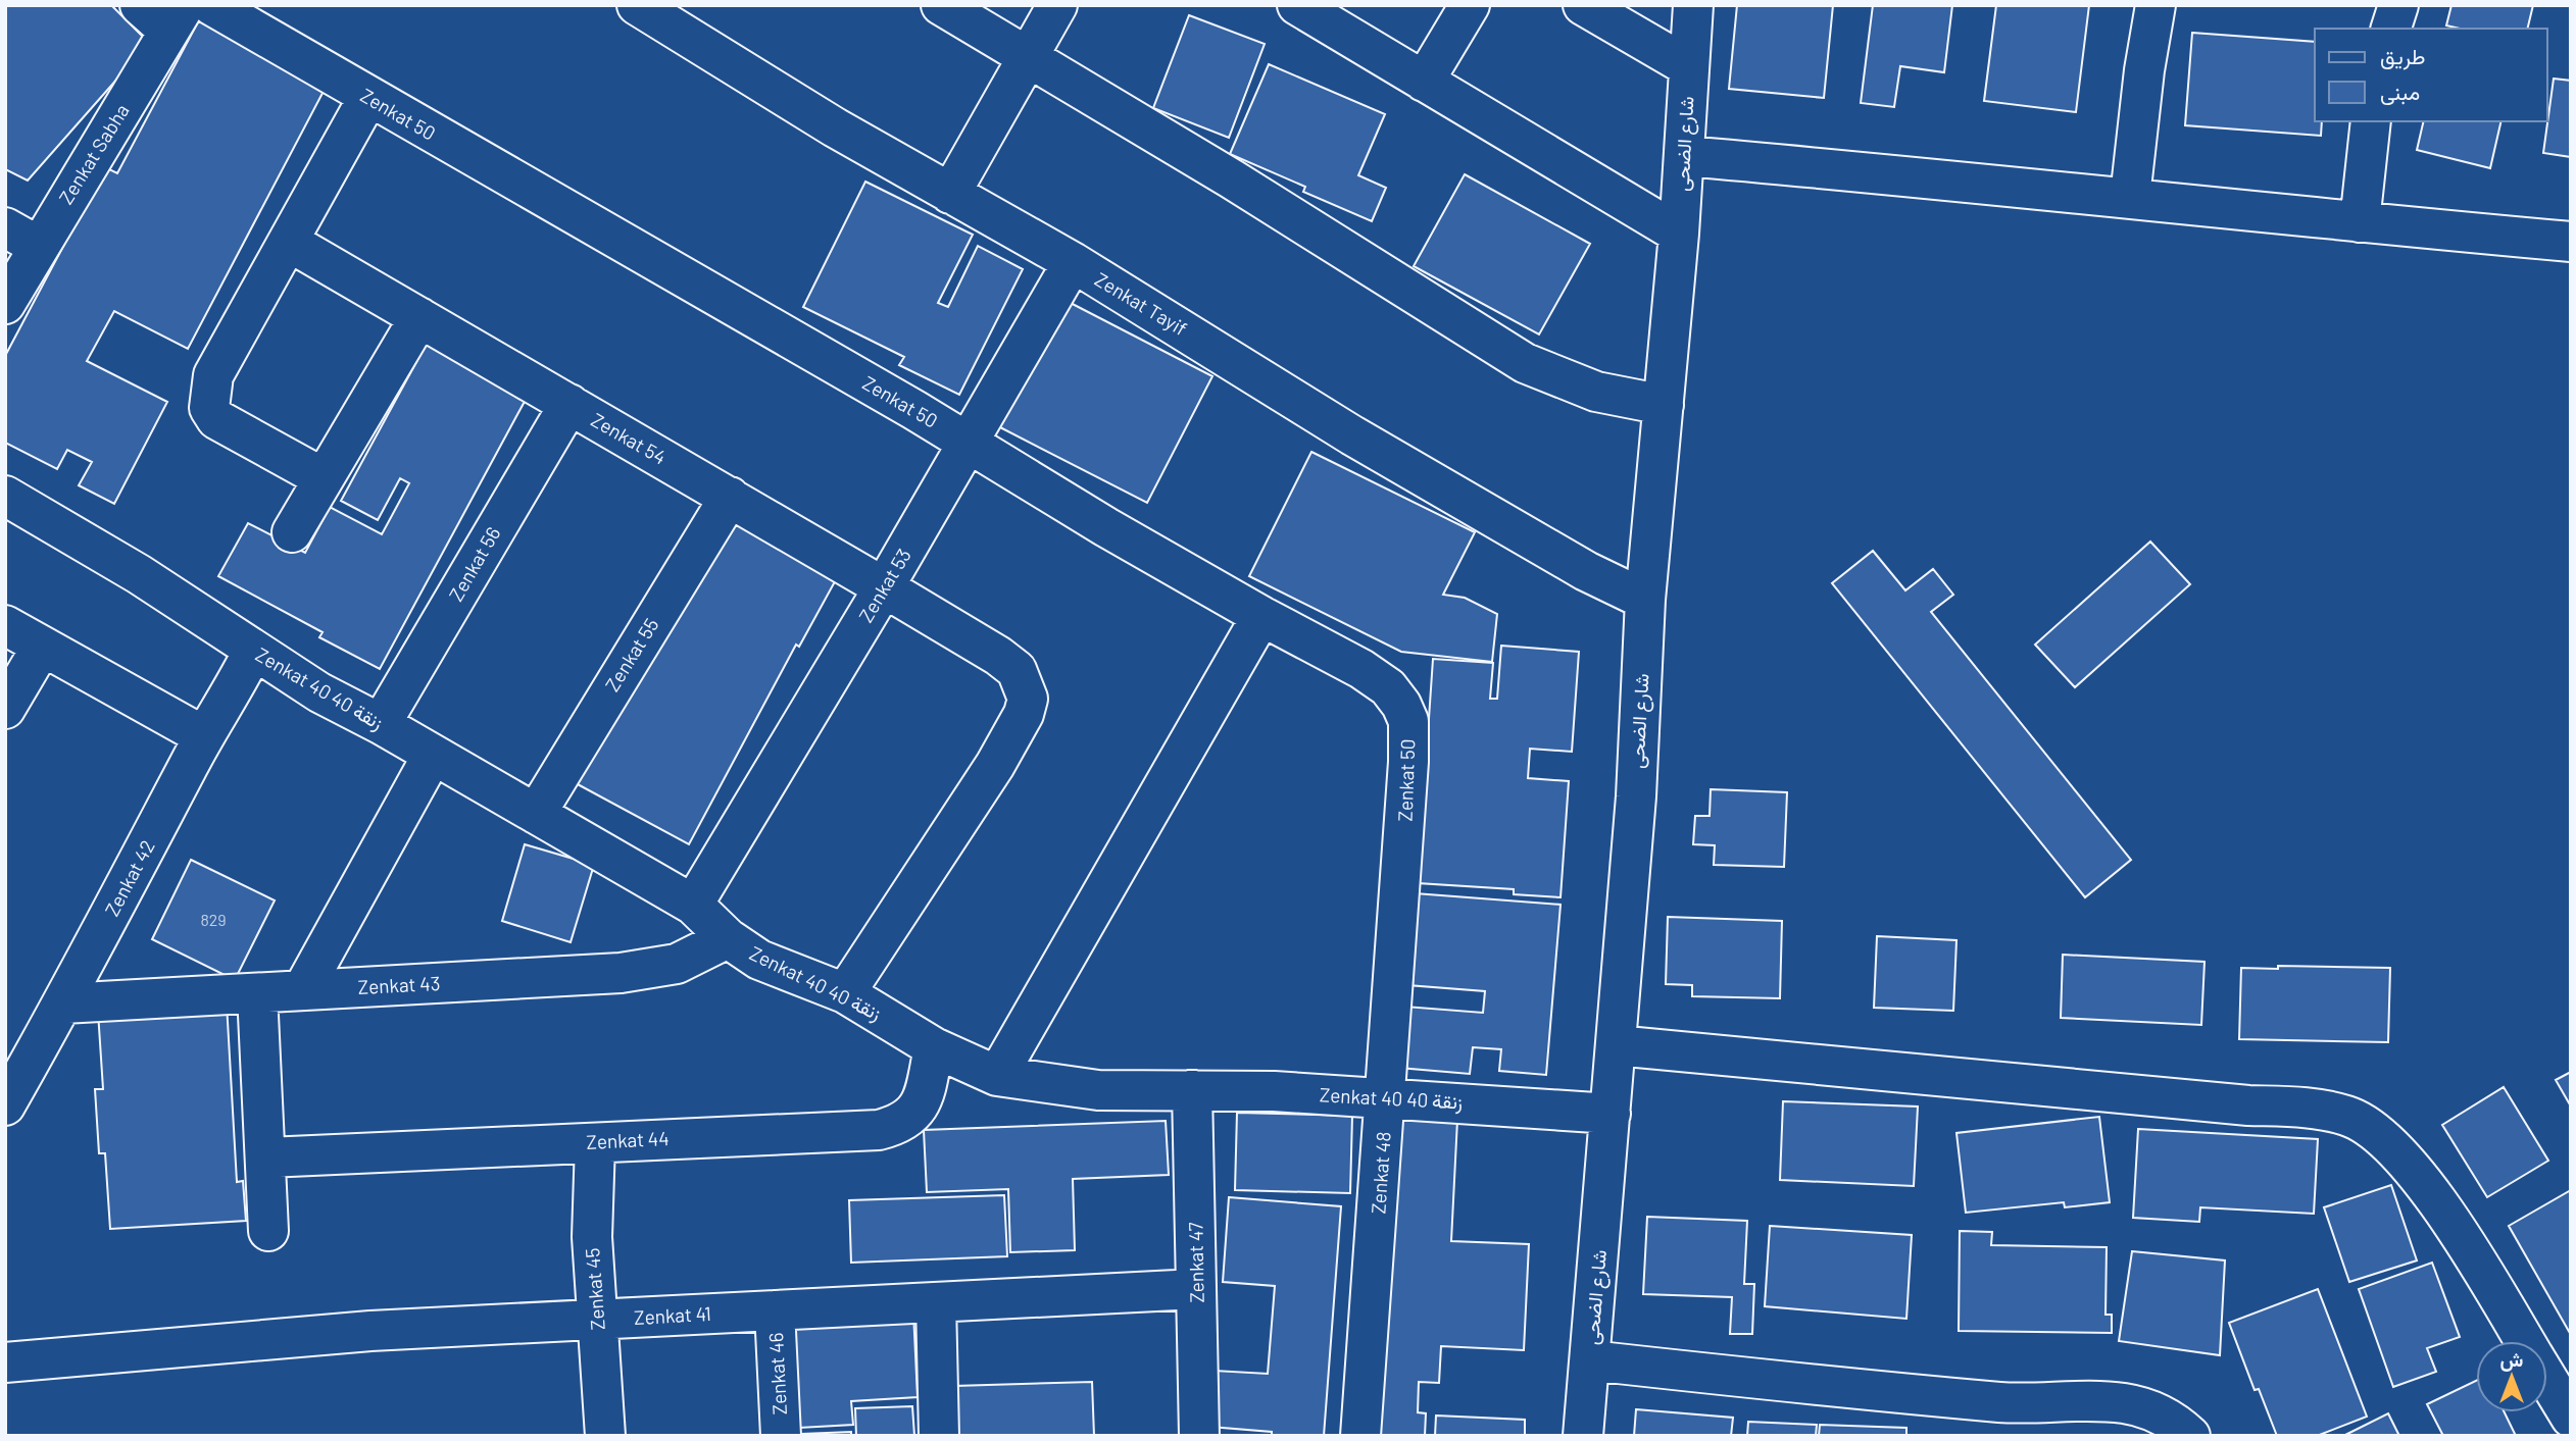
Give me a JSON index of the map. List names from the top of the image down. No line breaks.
{"streets":{"street":["Zenkat 50","شارع الضحى","Zenkat Sabha","Zenkat Tayif","Zenkat 54","Zenkat 56","Zenkat 53","Zenkat 55","Zenkat 40 زنقة 40","Zenkat 42","Zenkat 43","Zenkat 44","Zenkat 48","Zenkat 47","Zenkat 45","Zenkat 41","Zenkat 46"]},"crossings":[["Zenkat 50","Zenkat 53"],["Zenkat 50","Zenkat 48"],["شارع الضحى","Zenkat Tayif"],["شارع الضحى","Zenkat 40 زنقة 40"],["Zenkat Tayif","Zenkat 53"],["Zenkat 54","Zenkat 56"],["Zenkat 54","Zenkat 53"],["Zenkat 54","Zenkat 55"],["Zenkat 54","Zenkat 40 زنقة 40"],["Zenkat 56","Zenkat 40 زنقة 40"],["Zenkat 53","Zenkat 40 زنقة 40"],["Zenkat 55","Zenkat 40 زنقة 40"],["Zenkat 40 زنقة 40","Zenkat 42"],["Zenkat 40 زنقة 40","Zenkat 43"],["Zenkat 40 زنقة 40","Zenkat 44"],["Zenkat 40 زنقة 40","Zenkat 48"],["Zenkat 40 زنقة 40","Zenkat 47"],["Zenkat 42","Zenkat 43"],["Zenkat 44","Zenkat 45"],["Zenkat 47","Zenkat 41"],["Zenkat 45","Zenkat 41"],["Zenkat 41","Zenkat 46"]],"house_numbers":["829"],"legend":["طريق","مبنى"],"north":"top"}
